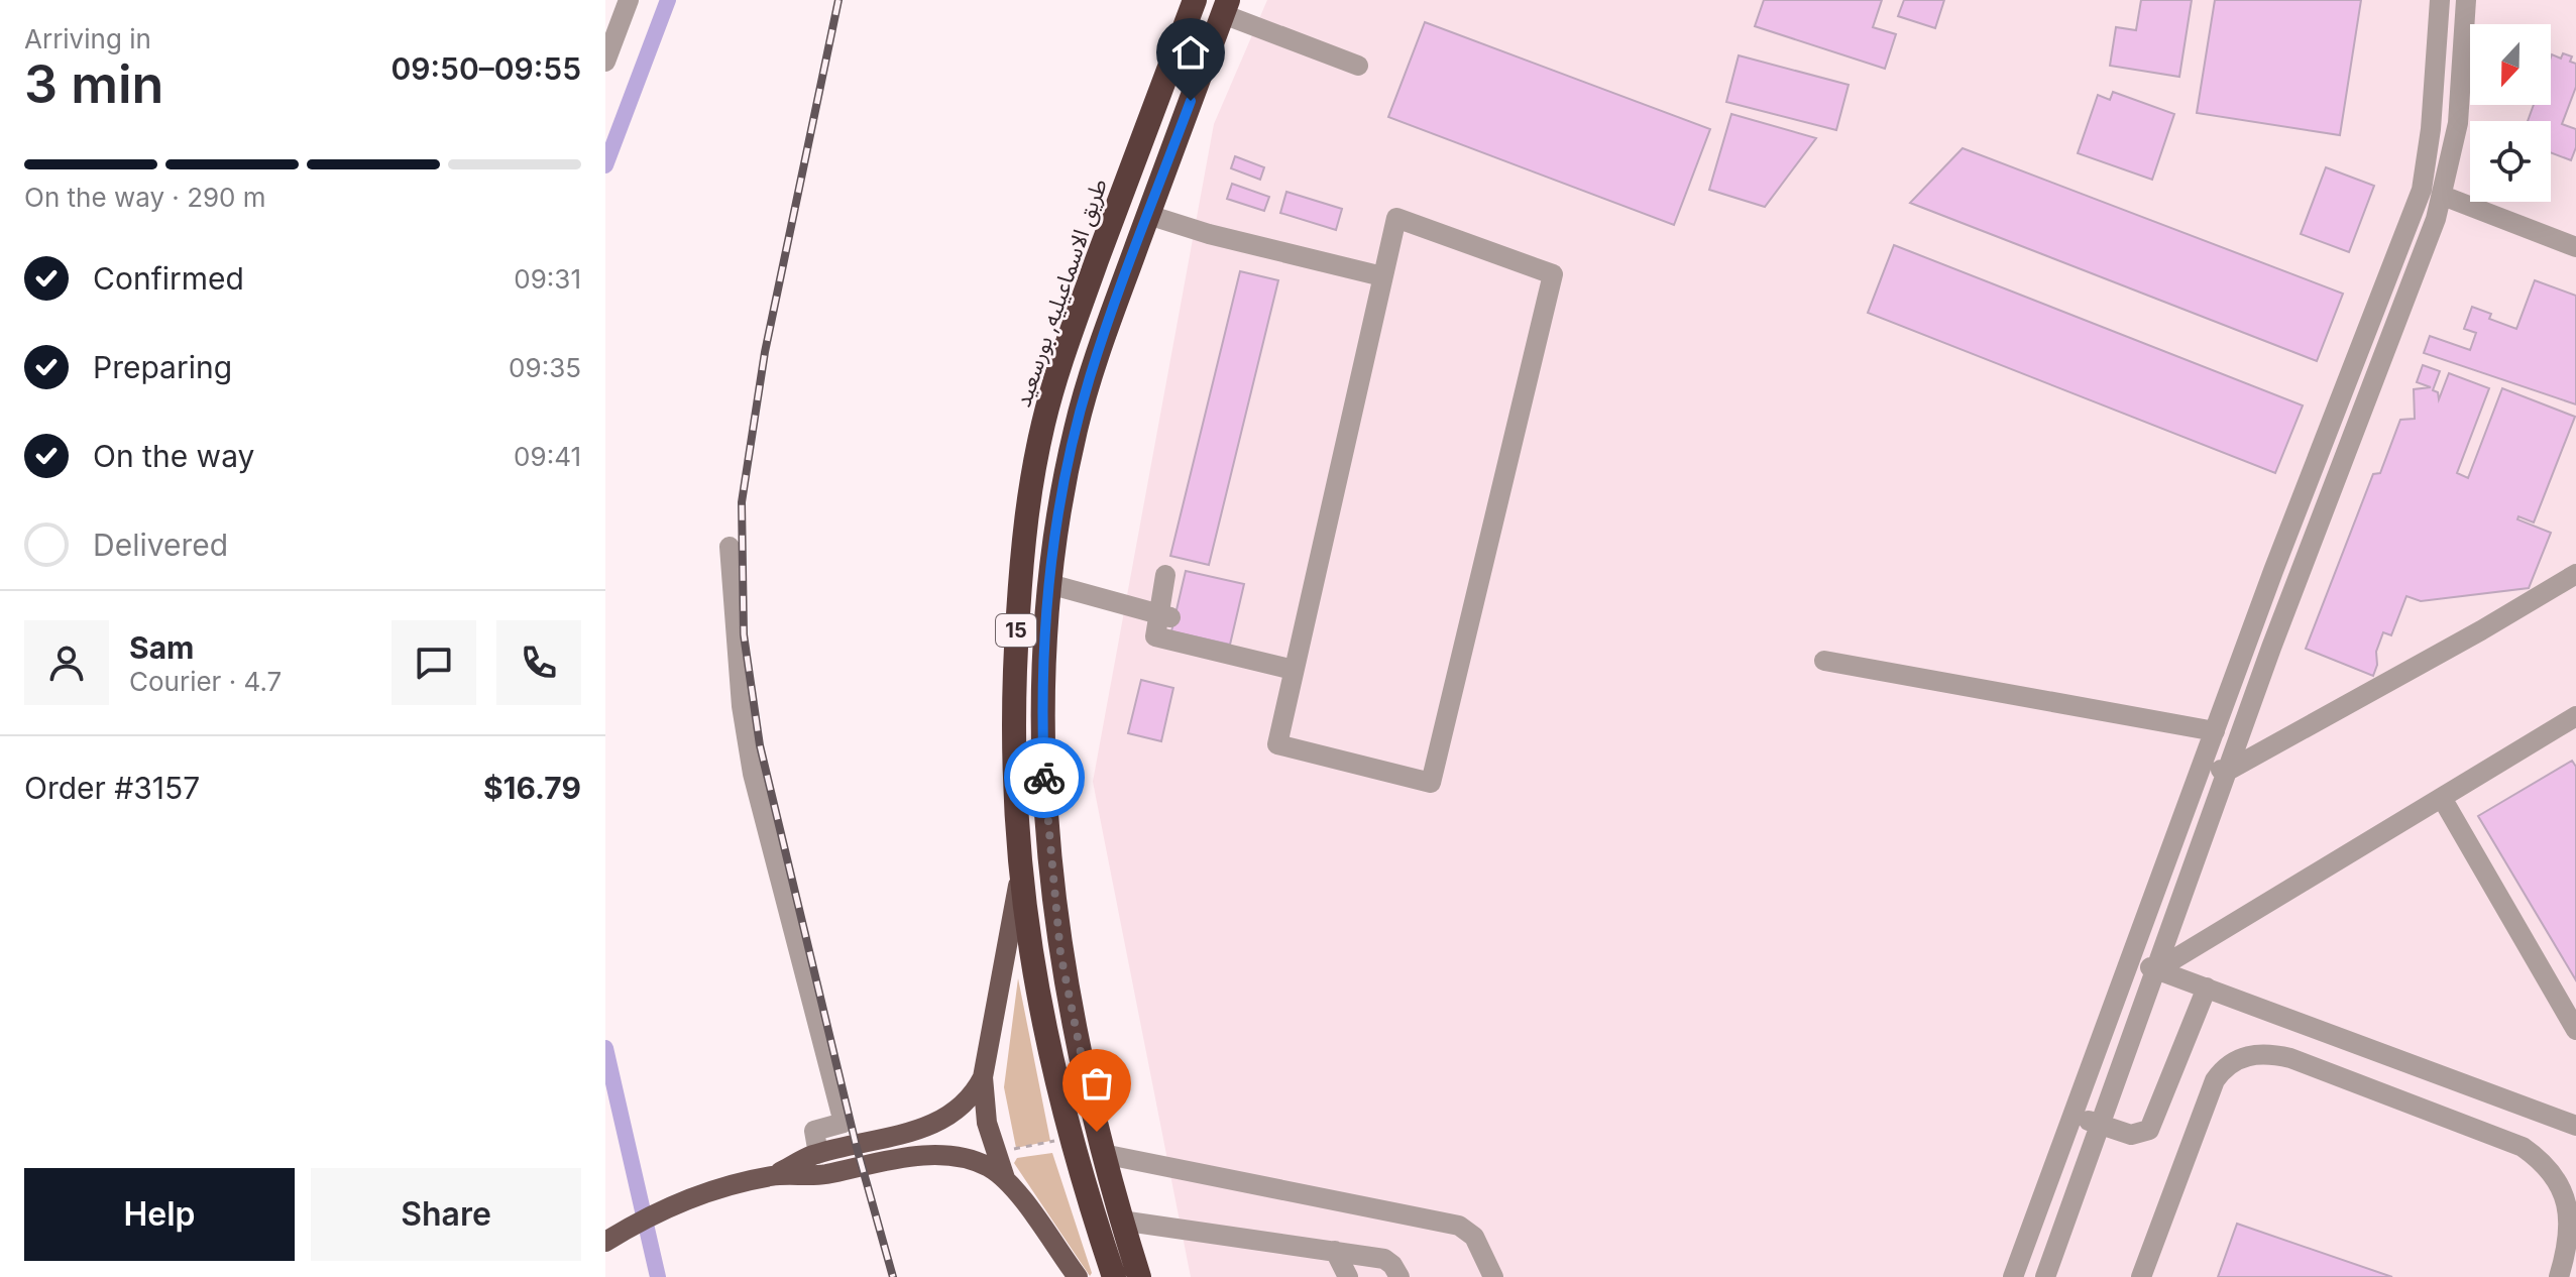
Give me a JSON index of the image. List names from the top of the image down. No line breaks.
{"streets":{"highway":["طريق الاسماعيليه, بورسعيد","15"]},"north":"bottom","page":{"heading":["3 min","Arriving in","09:50–09:55"],"panel":["Sam","Courier · 4.7","Order #3157","$16.79"],"bar":"On the way · 290 m","list":[["Confirmed","09:31"],["Preparing","09:35"],["On the way","09:41"],"Delivered"],"buttons":["Help","Share"]}}
